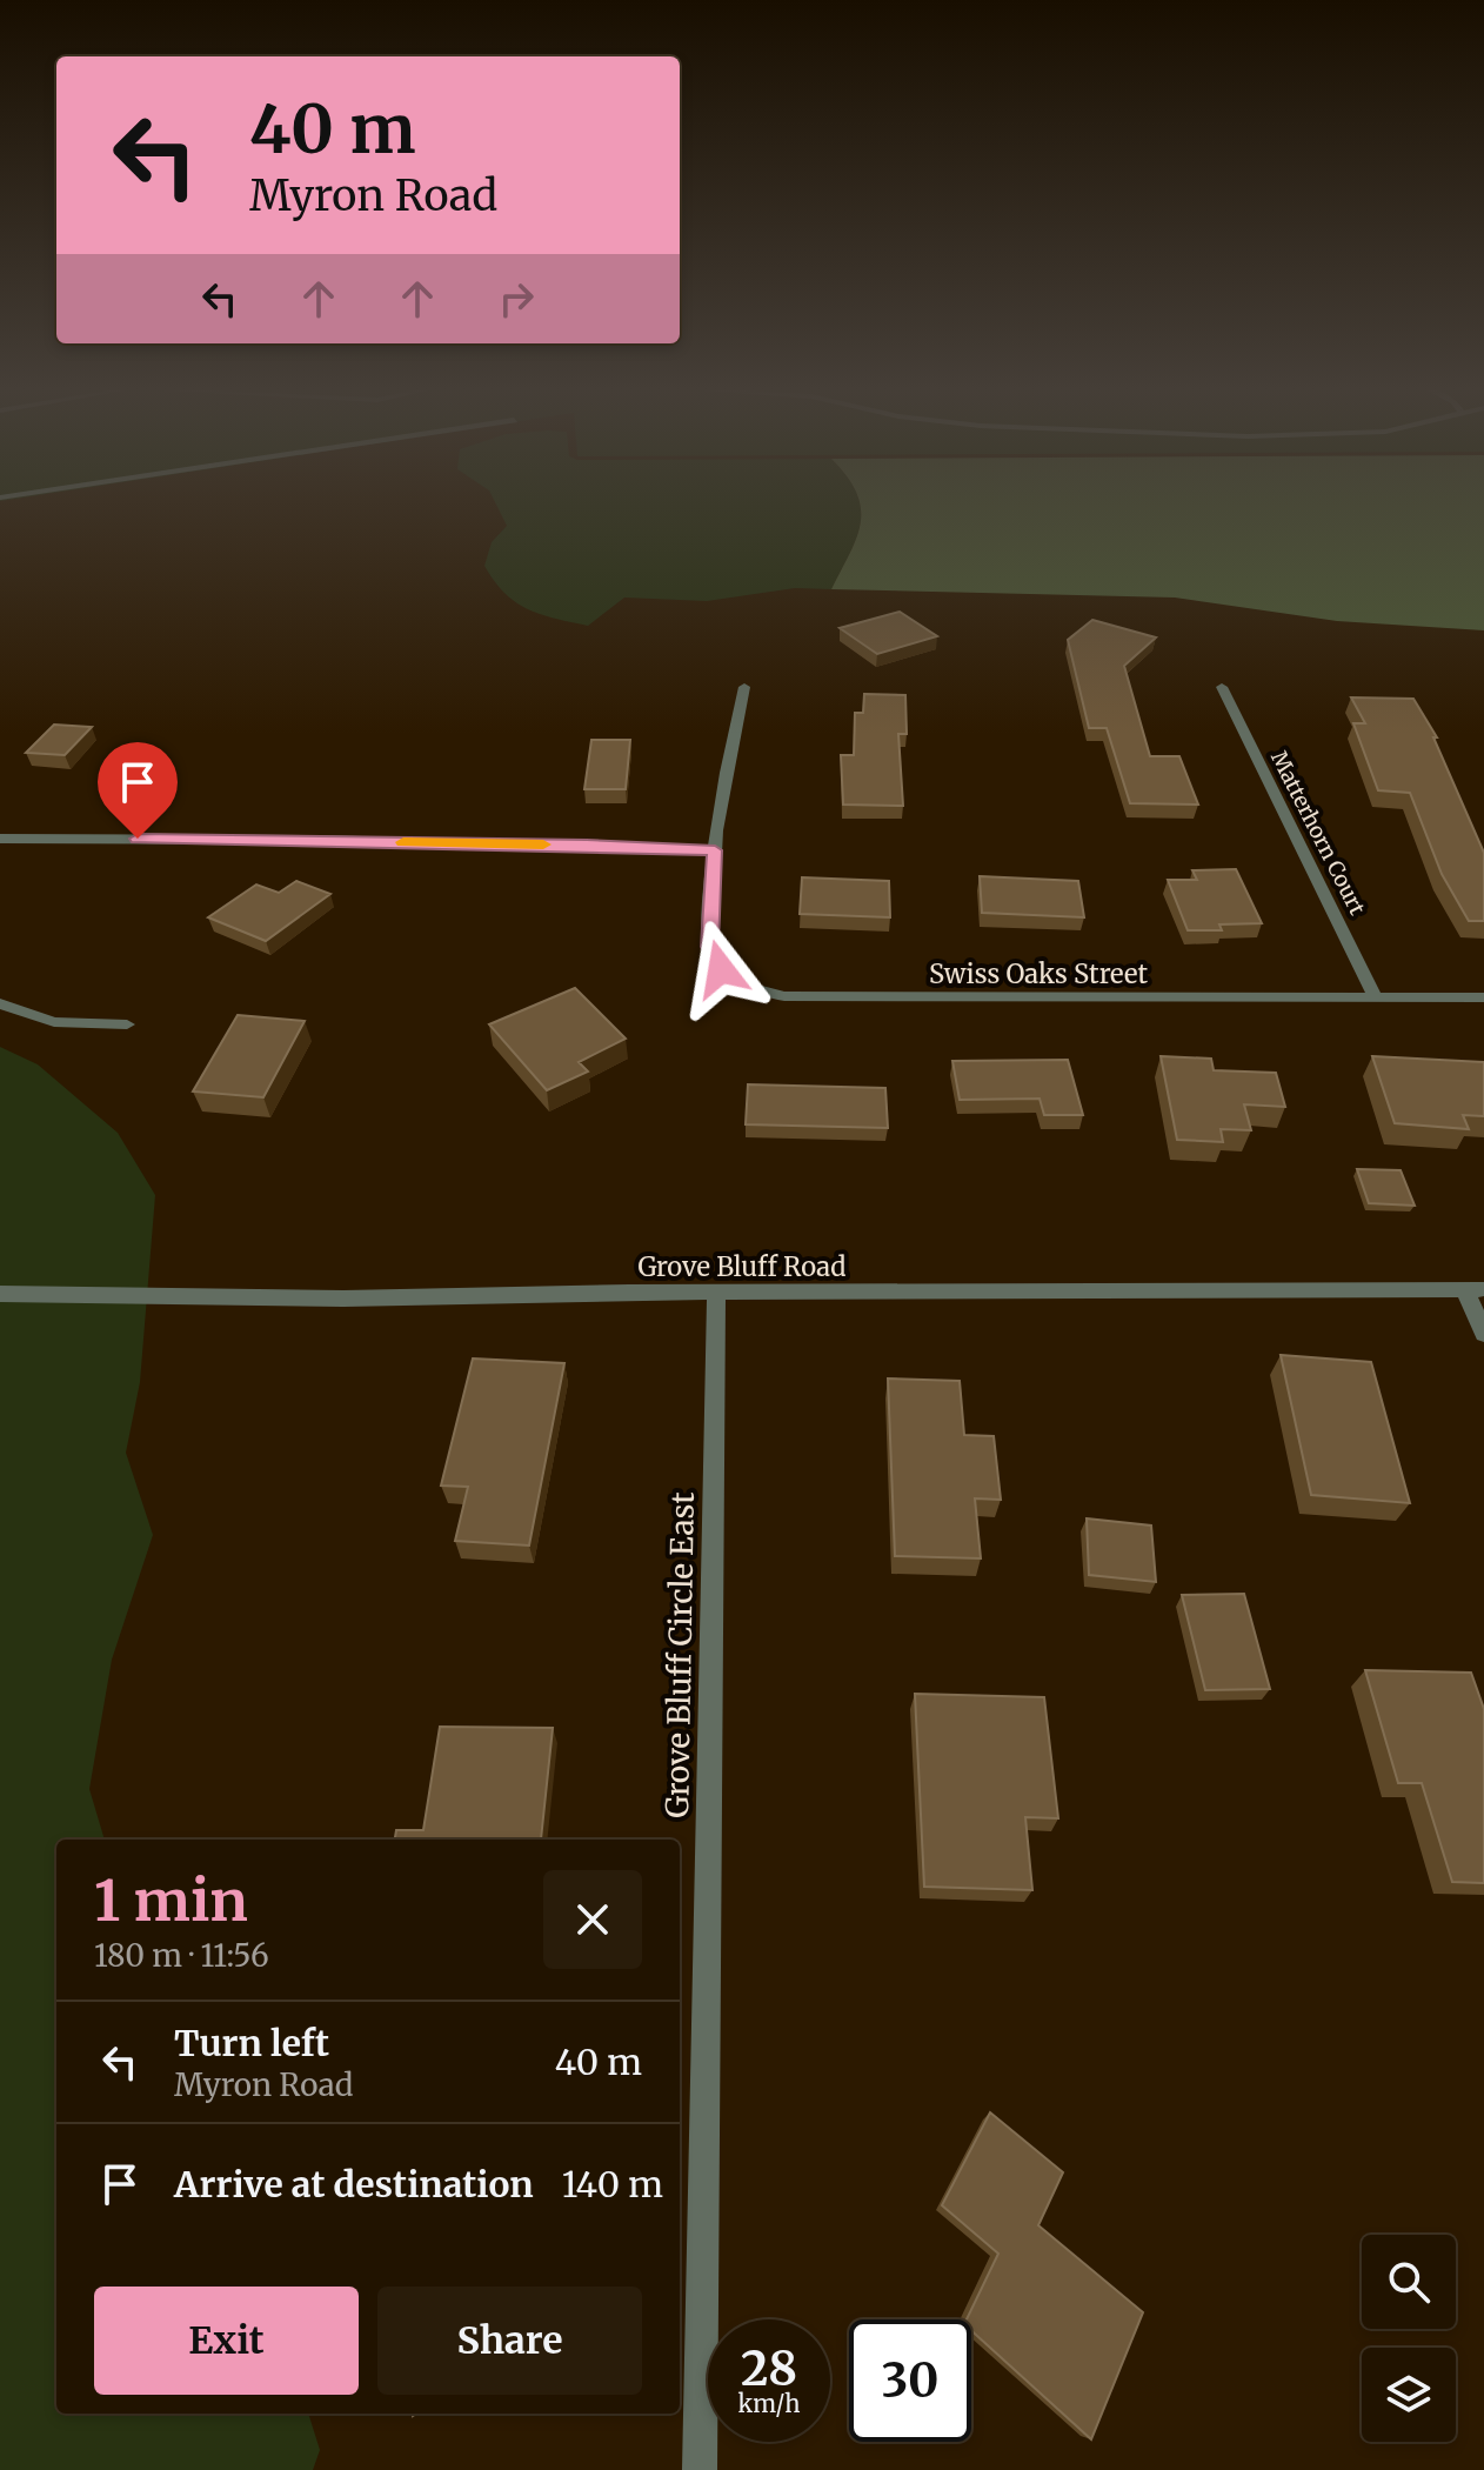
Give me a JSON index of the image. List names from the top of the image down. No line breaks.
{"streets":{"street":["Matterhorn Court","Swiss Oaks Street","Grove Bluff Road","Grove Bluff Circle East"]},"crossings":[["Matterhorn Court","Swiss Oaks Street"],["Grove Bluff Road","Grove Bluff Circle East"]],"page":{"turn":["40 m","Myron Road"],"heading":["1 min","180 m · 11:56"],"list":[{"name":"Turn left","note":"Myron Road","value":"40 m"},{"name":"Arrive at destination","value":"140 m"}],"buttons":["Exit","Share"],"speed":"28 km/h","limit":"30"}}
